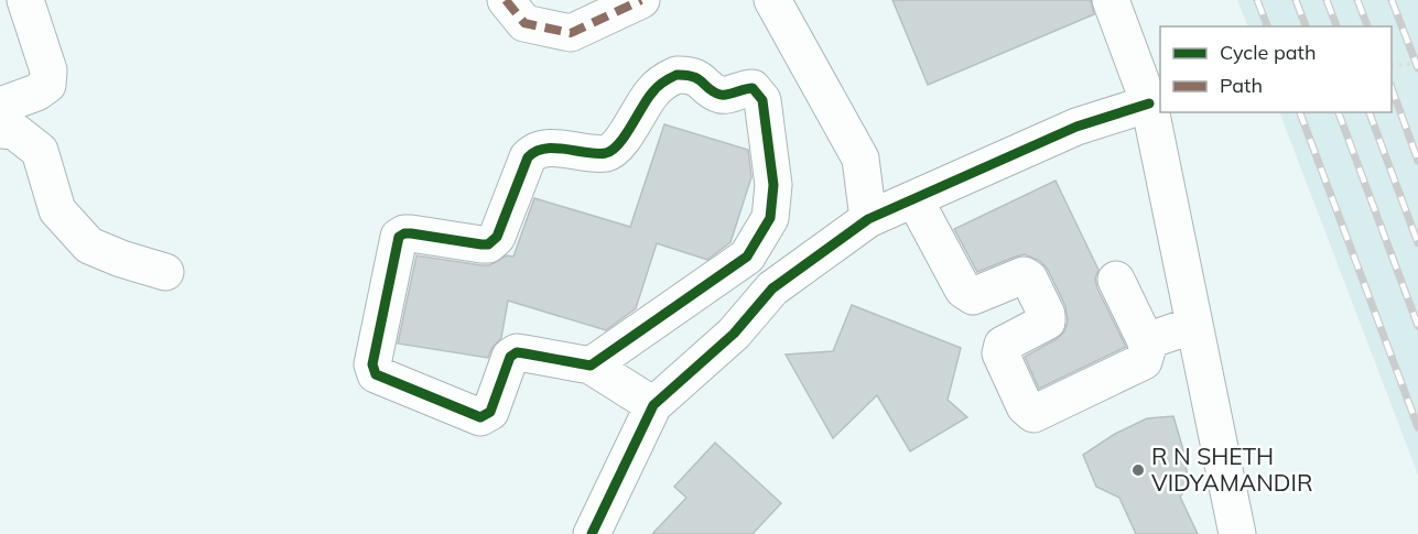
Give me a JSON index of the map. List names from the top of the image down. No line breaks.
{"places":["R N SHETH VIDYAMANDIR"],"legend":["Cycle path","Path"]}
